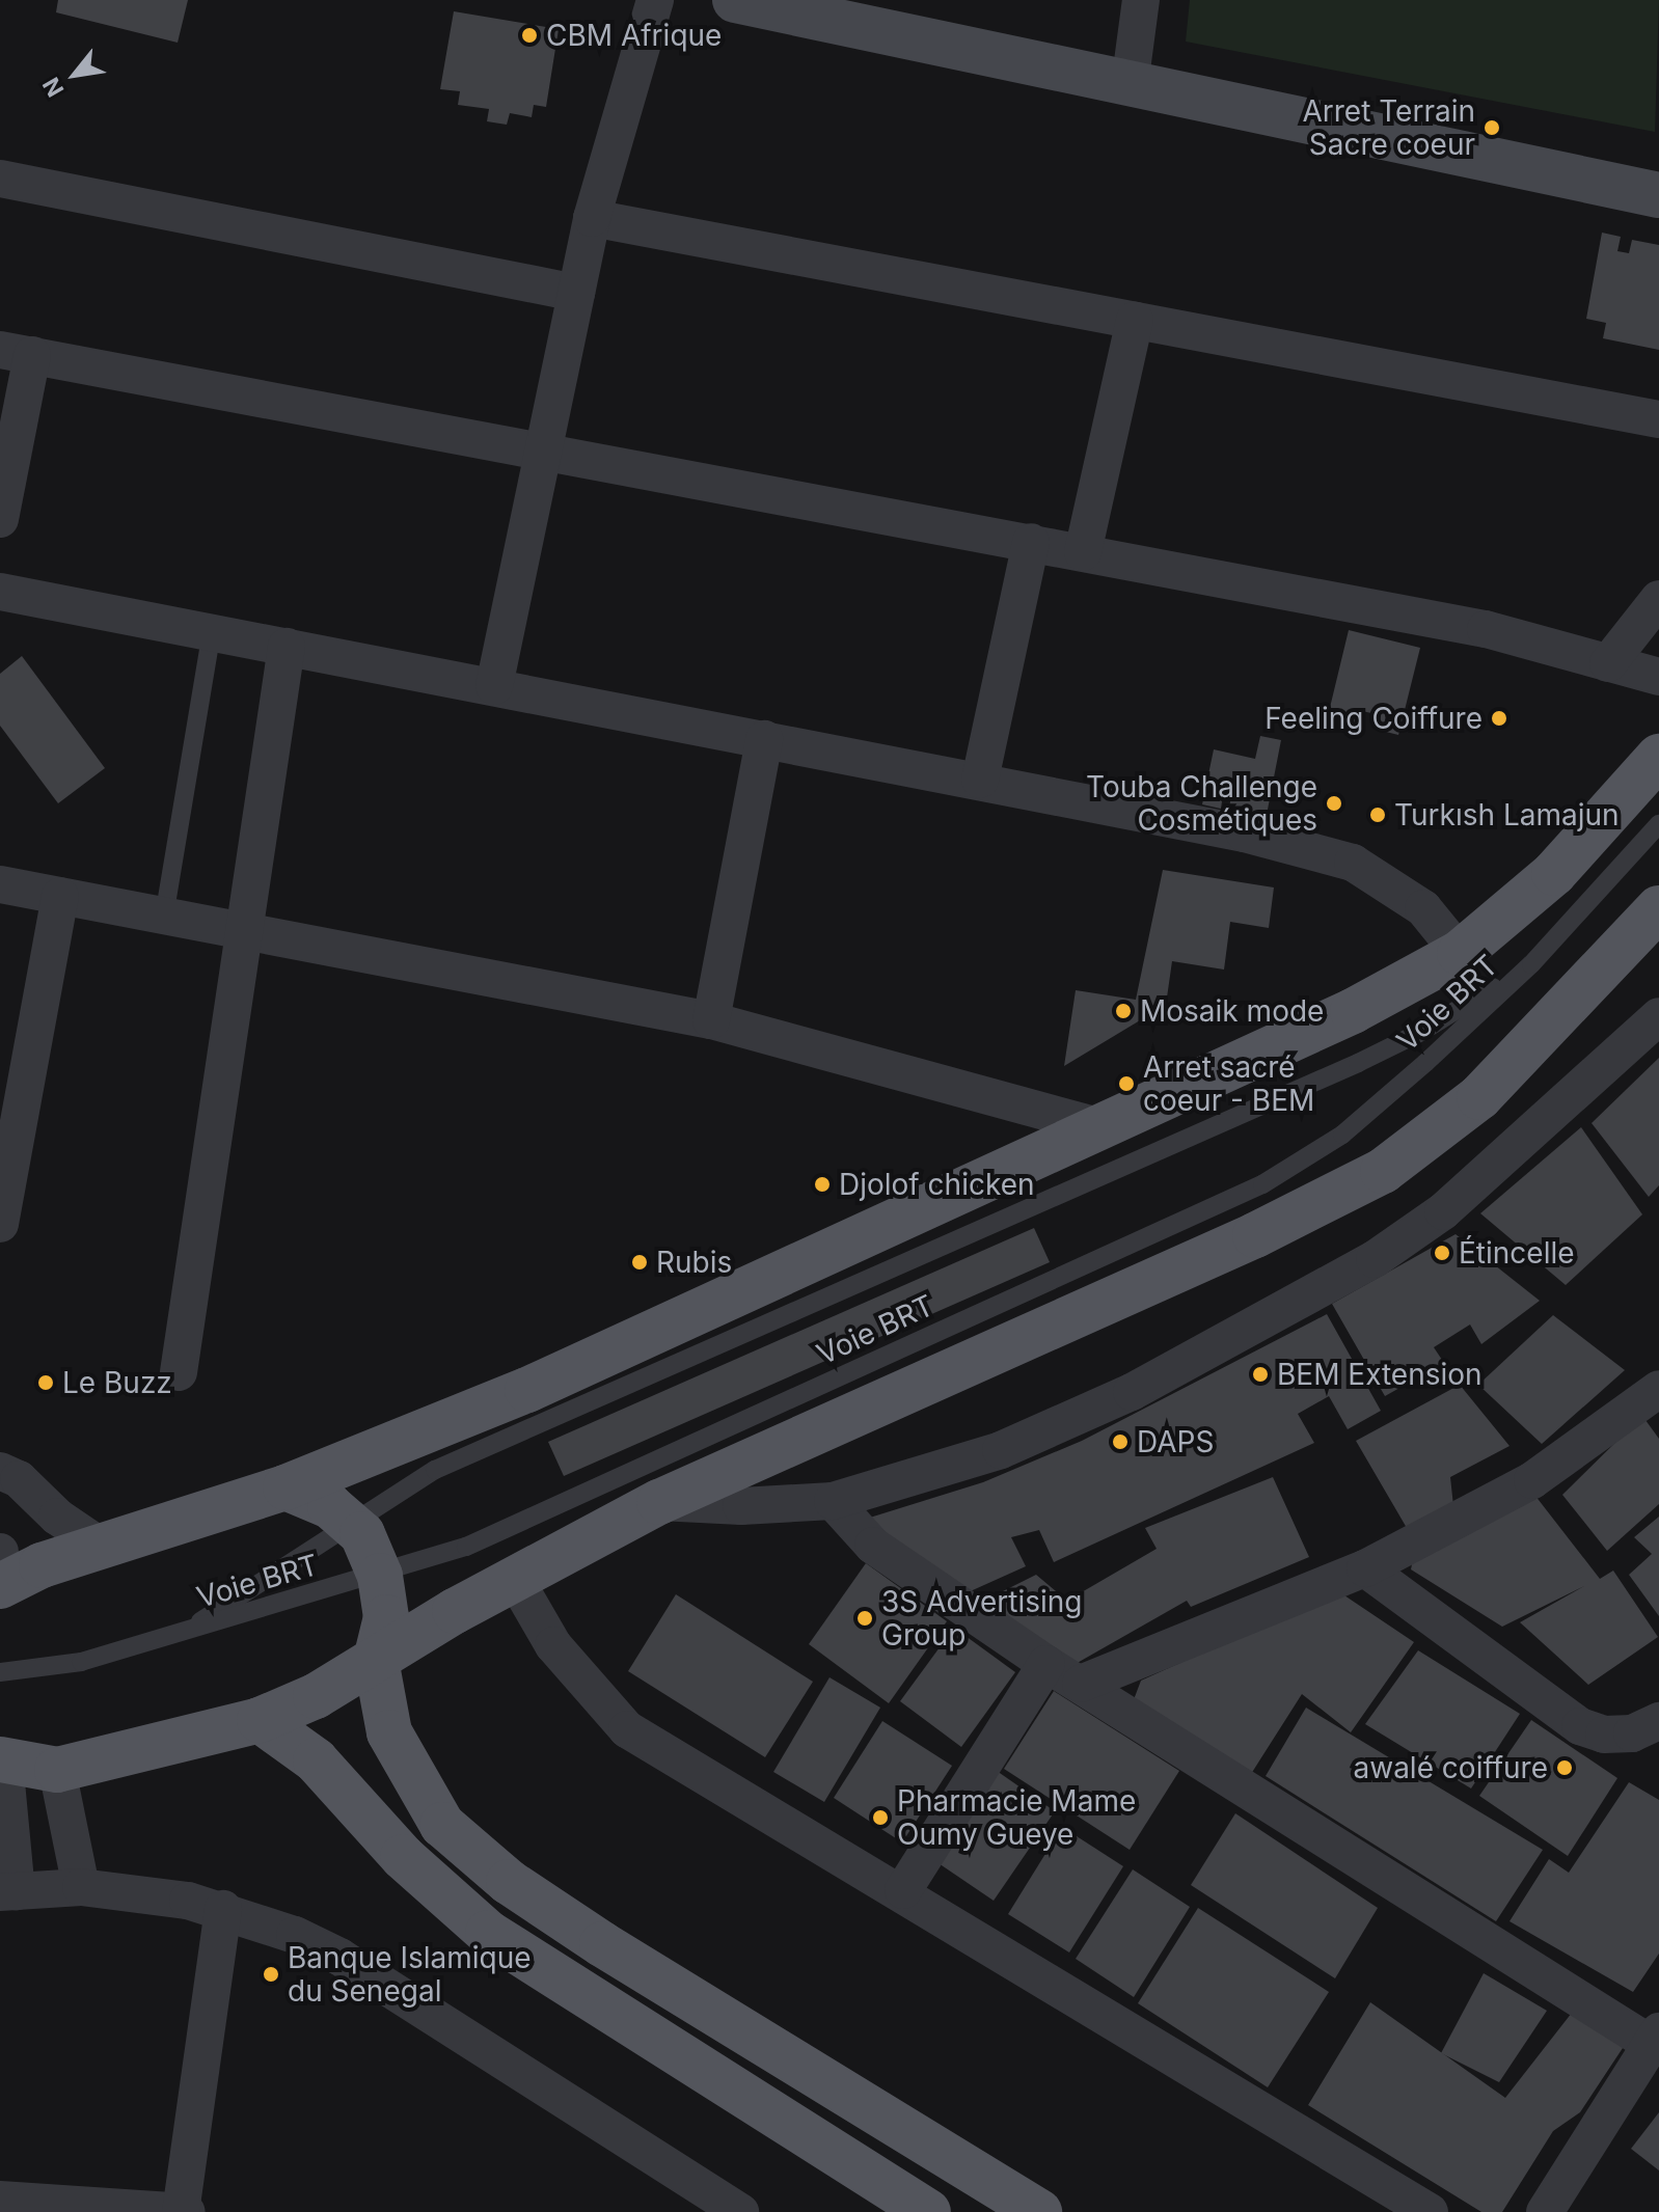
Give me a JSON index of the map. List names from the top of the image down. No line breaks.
{"streets":{"lane":["Voie BRT"]},"places":["CBM Afrique","Arret Terrain Sacre coeur","Feeling Coiffure","Touba Challenge Cosmétiques","Turkısh Lamajun","Mosaik mode","Arret sacré coeur - BEM","Djolof chicken","Étincelle","Rubis","BEM Extension","Le Buzz","DAPS","3S Advertising Group","awalé coiffure","Pharmacie Mame Oumy Gueye","Banque Islamique du Senegal"],"north":"bottom left"}
